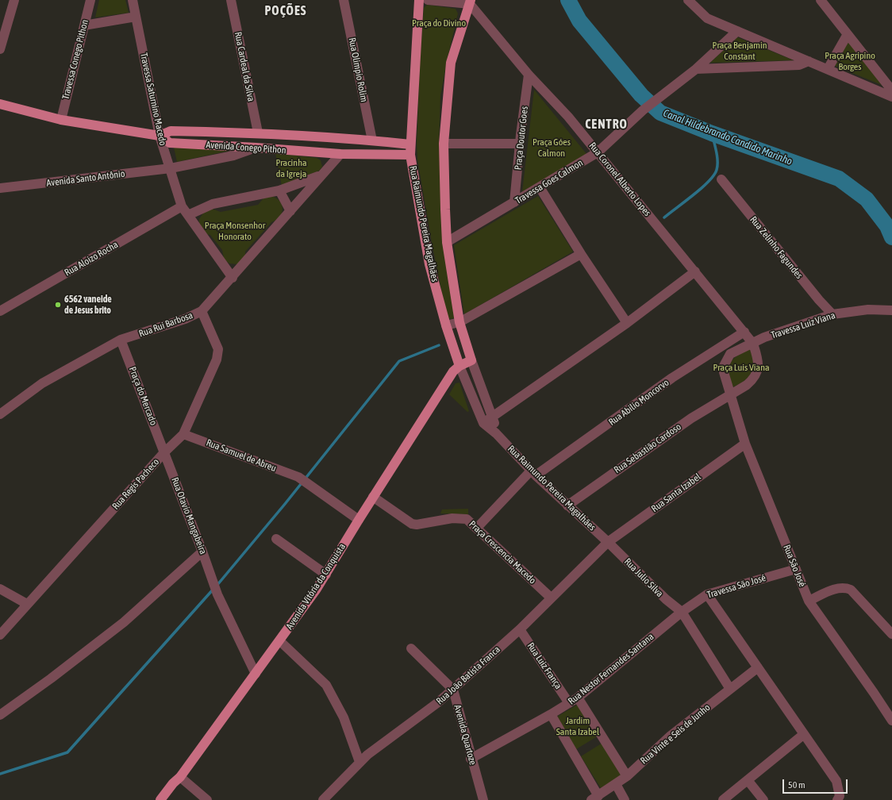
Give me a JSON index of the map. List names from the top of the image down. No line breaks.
{"streets":{"main road":["Avenida Conego Pithon","Rua Raimundo Pereira Magalhães","Avenida Vitória da Conquista"],"street":["Travessa Conego Pithon","Rua Cardeal da Silva","Rua Olimpio Rolim","Travessa Saturnino Macedo","Praça Doutor Goes","Avenida Santo Antônio","Rua Coronel Alberto Lopes","Travessa Goes Calmon","Rua Zelinho Fagundes","Rua Aloizo Rocha","Rua Rui Barbosa","Travessa Luiz Viana","Praça do Mercado","Rua Abilio Moncorvo","Rua Sebastião Cardoso","Rua Samuel de Abreu","Rua Regis Pacheco","Rua Santa Izabel","Rua Otavio Mangabeira","Praça Crescencia Macedo","Rua São José","Rua Julio Silva","Travessa São José","Rua Luiz França","Rua Nestor Fernandes Santana","Rua João Batista Franca","Rua Vinte e Seis de Junho","Avenida Quartoze"]},"crossings":[["Travessa Conego Pithon","Avenida Conego Pithon"],["Rua Cardeal da Silva","Avenida Conego Pithon"],["Rua Olimpio Rolim","Avenida Conego Pithon"],["Travessa Saturnino Macedo","Avenida Conego Pithon"],["Travessa Saturnino Macedo","Avenida Santo Antônio"],["Travessa Saturnino Macedo","Rua Aloizo Rocha"],["Travessa Saturnino Macedo","Rua Rui Barbosa"],["Praça Doutor Goes","Rua Coronel Alberto Lopes"],["Praça Doutor Goes","Travessa Goes Calmon"],["Avenida Conego Pithon","Avenida Santo Antônio"],["Avenida Conego Pithon","Rua Raimundo Pereira Magalhães"],["Avenida Conego Pithon","Rua Rui Barbosa"],["Rua Coronel Alberto Lopes","Travessa Goes Calmon"],["Rua Coronel Alberto Lopes","Rua Raimundo Pereira Magalhães"],["Rua Coronel Alberto Lopes","Travessa Luiz Viana"],["Rua Coronel Alberto Lopes","Rua Abilio Moncorvo"],["Travessa Goes Calmon","Rua Raimundo Pereira Magalhães"],["Rua Raimundo Pereira Magalhães","Rua Abilio Moncorvo"],["Rua Raimundo Pereira Magalhães","Rua Sebastião Cardoso"],["Rua Raimundo Pereira Magalhães","Rua Santa Izabel"],["Rua Raimundo Pereira Magalhães","Rua Julio Silva"],["Rua Raimundo Pereira Magalhães","Avenida Vitória da Conquista"],["Rua Raimundo Pereira Magalhães","Rua João Batista Franca"],["Rua Zelinho Fagundes","Travessa Luiz Viana"],["Rua Rui Barbosa","Praça do Mercado"],["Rua Rui Barbosa","Rua Regis Pacheco"],["Travessa Luiz Viana","Rua Sebastião Cardoso"],["Travessa Luiz Viana","Rua São José"],["Praça do Mercado","Rua Regis Pacheco"],["Praça do Mercado","Rua Otavio Mangabeira"],["Rua Abilio Moncorvo","Praça Crescencia Macedo"],["Rua Sebastião Cardoso","Rua São José"],["Rua Samuel de Abreu","Rua Regis Pacheco"],["Rua Samuel de Abreu","Avenida Vitória da Conquista"],["Rua Regis Pacheco","Rua Otavio Mangabeira"],["Rua Santa Izabel","Rua São José"],["Rua Santa Izabel","Rua Julio Silva"],["Rua Santa Izabel","Rua João Batista Franca"],["Rua Otavio Mangabeira","Avenida Vitória da Conquista"],["Praça Crescencia Macedo","Avenida Vitória da Conquista"],["Praça Crescencia Macedo","Rua João Batista Franca"],["Rua São José","Travessa São José"],["Rua Julio Silva","Travessa São José"],["Rua Julio Silva","Rua Nestor Fernandes Santana"],["Rua Julio Silva","Rua João Batista Franca"],["Travessa São José","Rua Nestor Fernandes Santana"],["Rua Luiz França","Rua Nestor Fernandes Santana"],["Rua Luiz França","Rua João Batista Franca"],["Rua Nestor Fernandes Santana","Avenida Quartoze"],["Rua João Batista Franca","Avenida Quartoze"]],"districts":["POÇÕES","CENTRO"],"water":["Canal Hildebrando Candido Marinho"],"parks":["Praça do Divino","Praça Benjamin Constant","Praça Agripino Borges","Praça Góes Calmon","Pracinha da Igreja","Praça Monsenhor Honorato","Praça Luis Viana","Jardim Santa Izabel"],"places":["6562 vaneide de Jesus brito"],"scale_bar":"50 m"}
